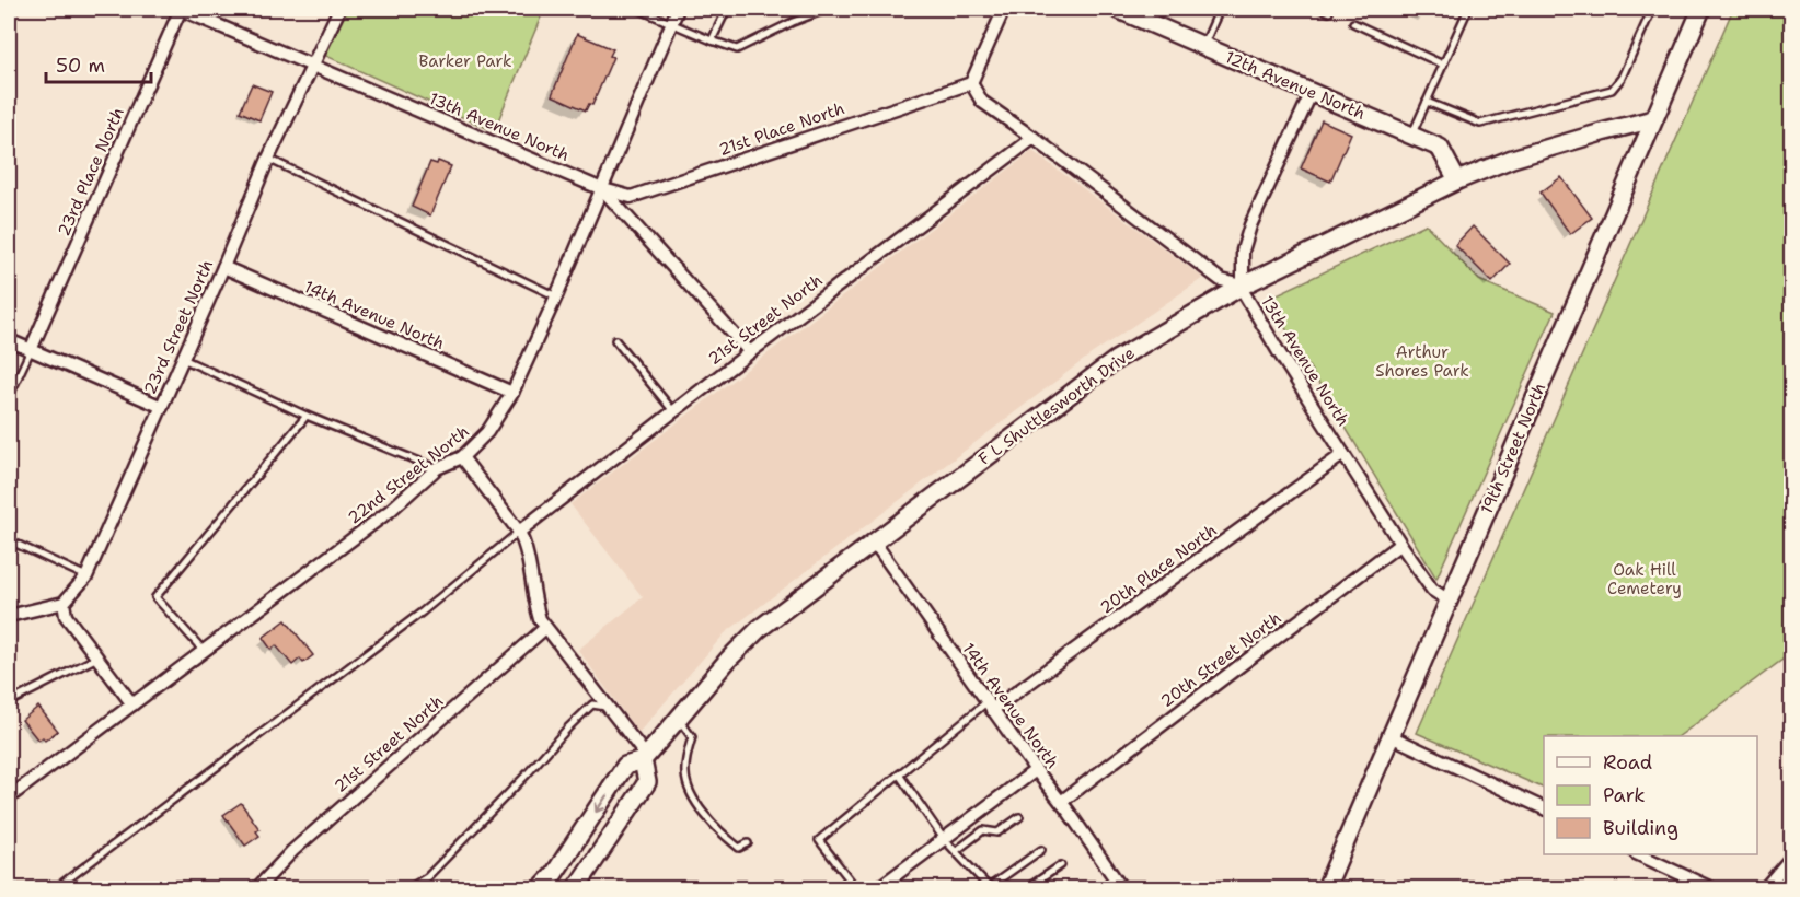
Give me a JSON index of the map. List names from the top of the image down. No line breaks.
{"streets":{"main road":["12th Avenue North","F L Shuttlesworth Drive","19th Street North"],"street":["13th Avenue North","21st Place North","23rd Place North","14th Avenue North","21st Street North","23rd Street North","22nd Street North","20th Place North","20th Street North"]},"crossings":[["12th Avenue North","F L Shuttlesworth Drive"],["13th Avenue North","21st Place North"],["13th Avenue North","23rd Place North"],["13th Avenue North","21st Street North"],["13th Avenue North","23rd Street North"],["13th Avenue North","F L Shuttlesworth Drive"],["13th Avenue North","19th Street North"],["13th Avenue North","22nd Street North"],["13th Avenue North","20th Place North"],["13th Avenue North","20th Street North"],["21st Place North","22nd Street North"],["14th Avenue North","23rd Street North"],["14th Avenue North","F L Shuttlesworth Drive"],["14th Avenue North","22nd Street North"],["14th Avenue North","20th Place North"],["14th Avenue North","20th Street North"],["F L Shuttlesworth Drive","19th Street North"]],"parks":["Barker Park","Arthur Shores Park","Oak Hill Cemetery"],"legend":["Road","Park","Building"],"scale_bar":"50 m"}
